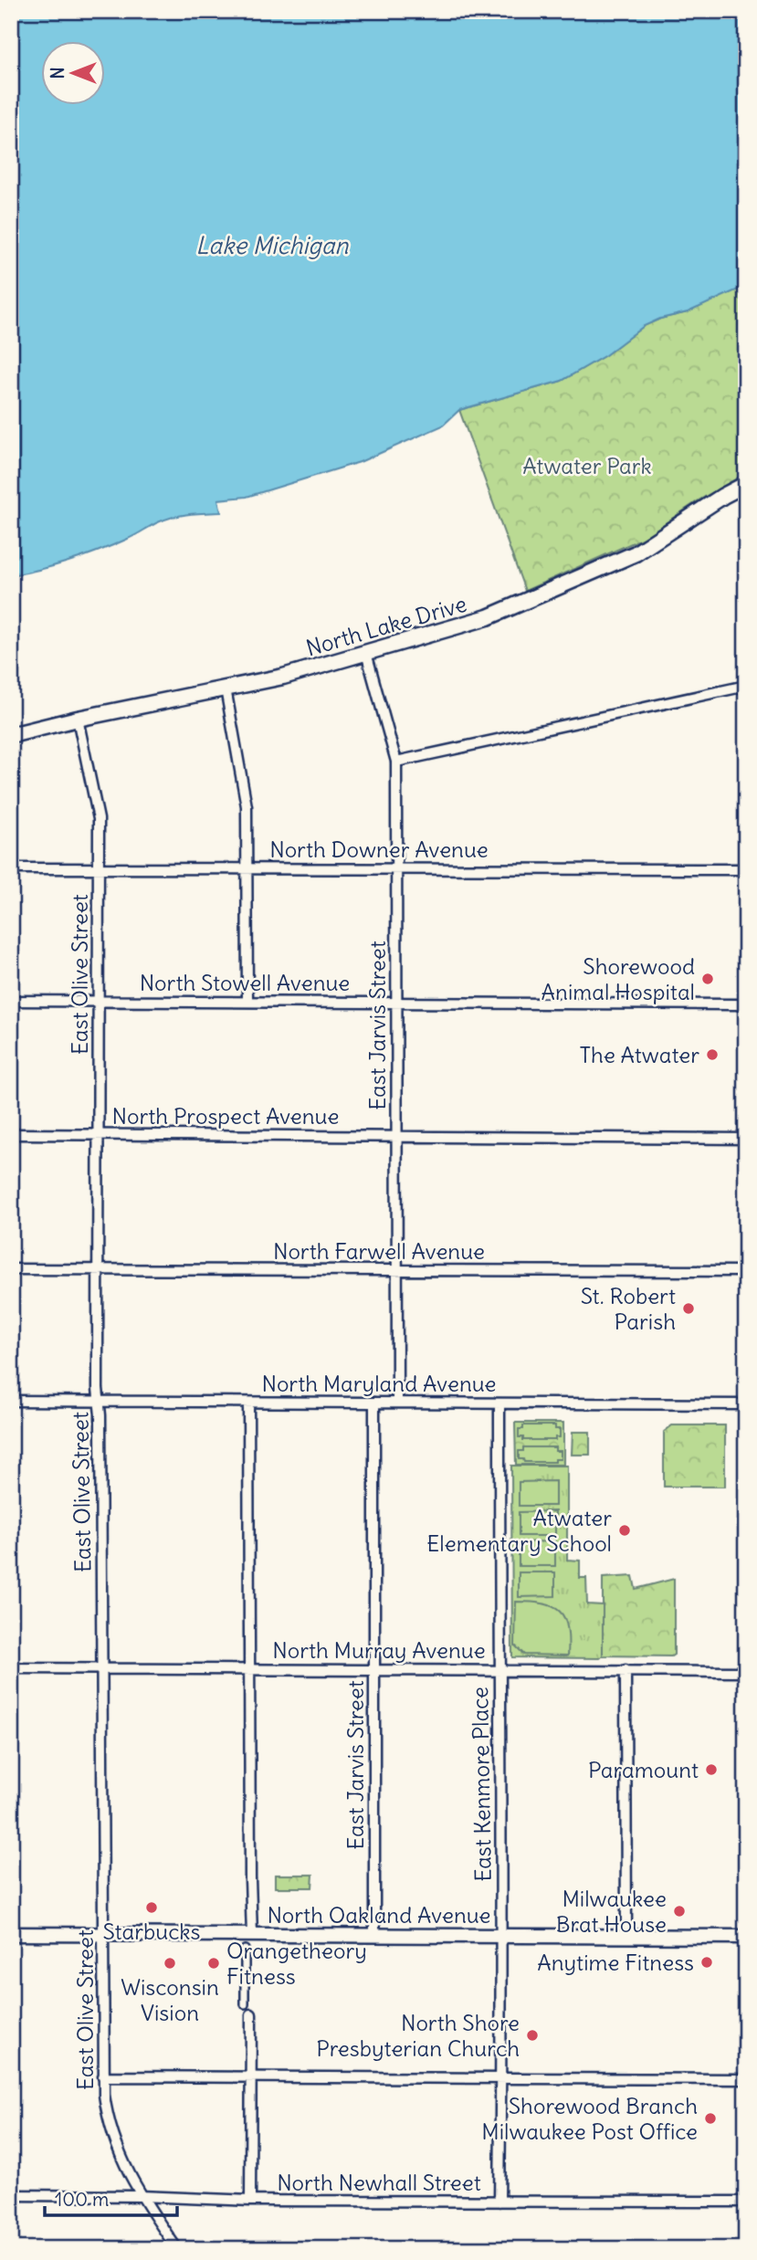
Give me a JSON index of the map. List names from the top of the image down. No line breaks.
{"streets":{"main road":["North Lake Drive","North Oakland Avenue"],"street":["North Downer Avenue","East Olive Street","North Stowell Avenue","East Jarvis Street","North Prospect Avenue","North Farwell Avenue","North Maryland Avenue","North Murray Avenue","East Kenmore Place","North Newhall Street"]},"crossings":[["North Lake Drive","East Olive Street"],["North Lake Drive","East Jarvis Street"],["North Downer Avenue","East Olive Street"],["North Downer Avenue","East Jarvis Street"],["East Olive Street","North Stowell Avenue"],["East Olive Street","North Prospect Avenue"],["East Olive Street","North Farwell Avenue"],["East Olive Street","North Maryland Avenue"],["East Olive Street","North Murray Avenue"],["East Olive Street","North Oakland Avenue"],["East Olive Street","North Newhall Street"],["North Stowell Avenue","East Jarvis Street"],["East Jarvis Street","North Prospect Avenue"],["East Jarvis Street","North Farwell Avenue"],["East Jarvis Street","North Maryland Avenue"],["East Jarvis Street","North Murray Avenue"],["East Jarvis Street","North Oakland Avenue"],["North Maryland Avenue","East Kenmore Place"],["North Murray Avenue","East Kenmore Place"],["East Kenmore Place","North Oakland Avenue"],["East Kenmore Place","North Newhall Street"]],"water":["Lake Michigan"],"parks":["Atwater Park"],"places":["Shorewood Animal Hospital","The Atwater","St. Robert Parish","Atwater Elementary School","Paramount","Starbucks","Milwaukee Brat House","Anytime Fitness","Wisconsin Vision","Orangetheory Fitness","North Shore Presbyterian Church","Shorewood Branch Milwaukee Post Office"],"scale_bar":"100 m","north":"left"}
